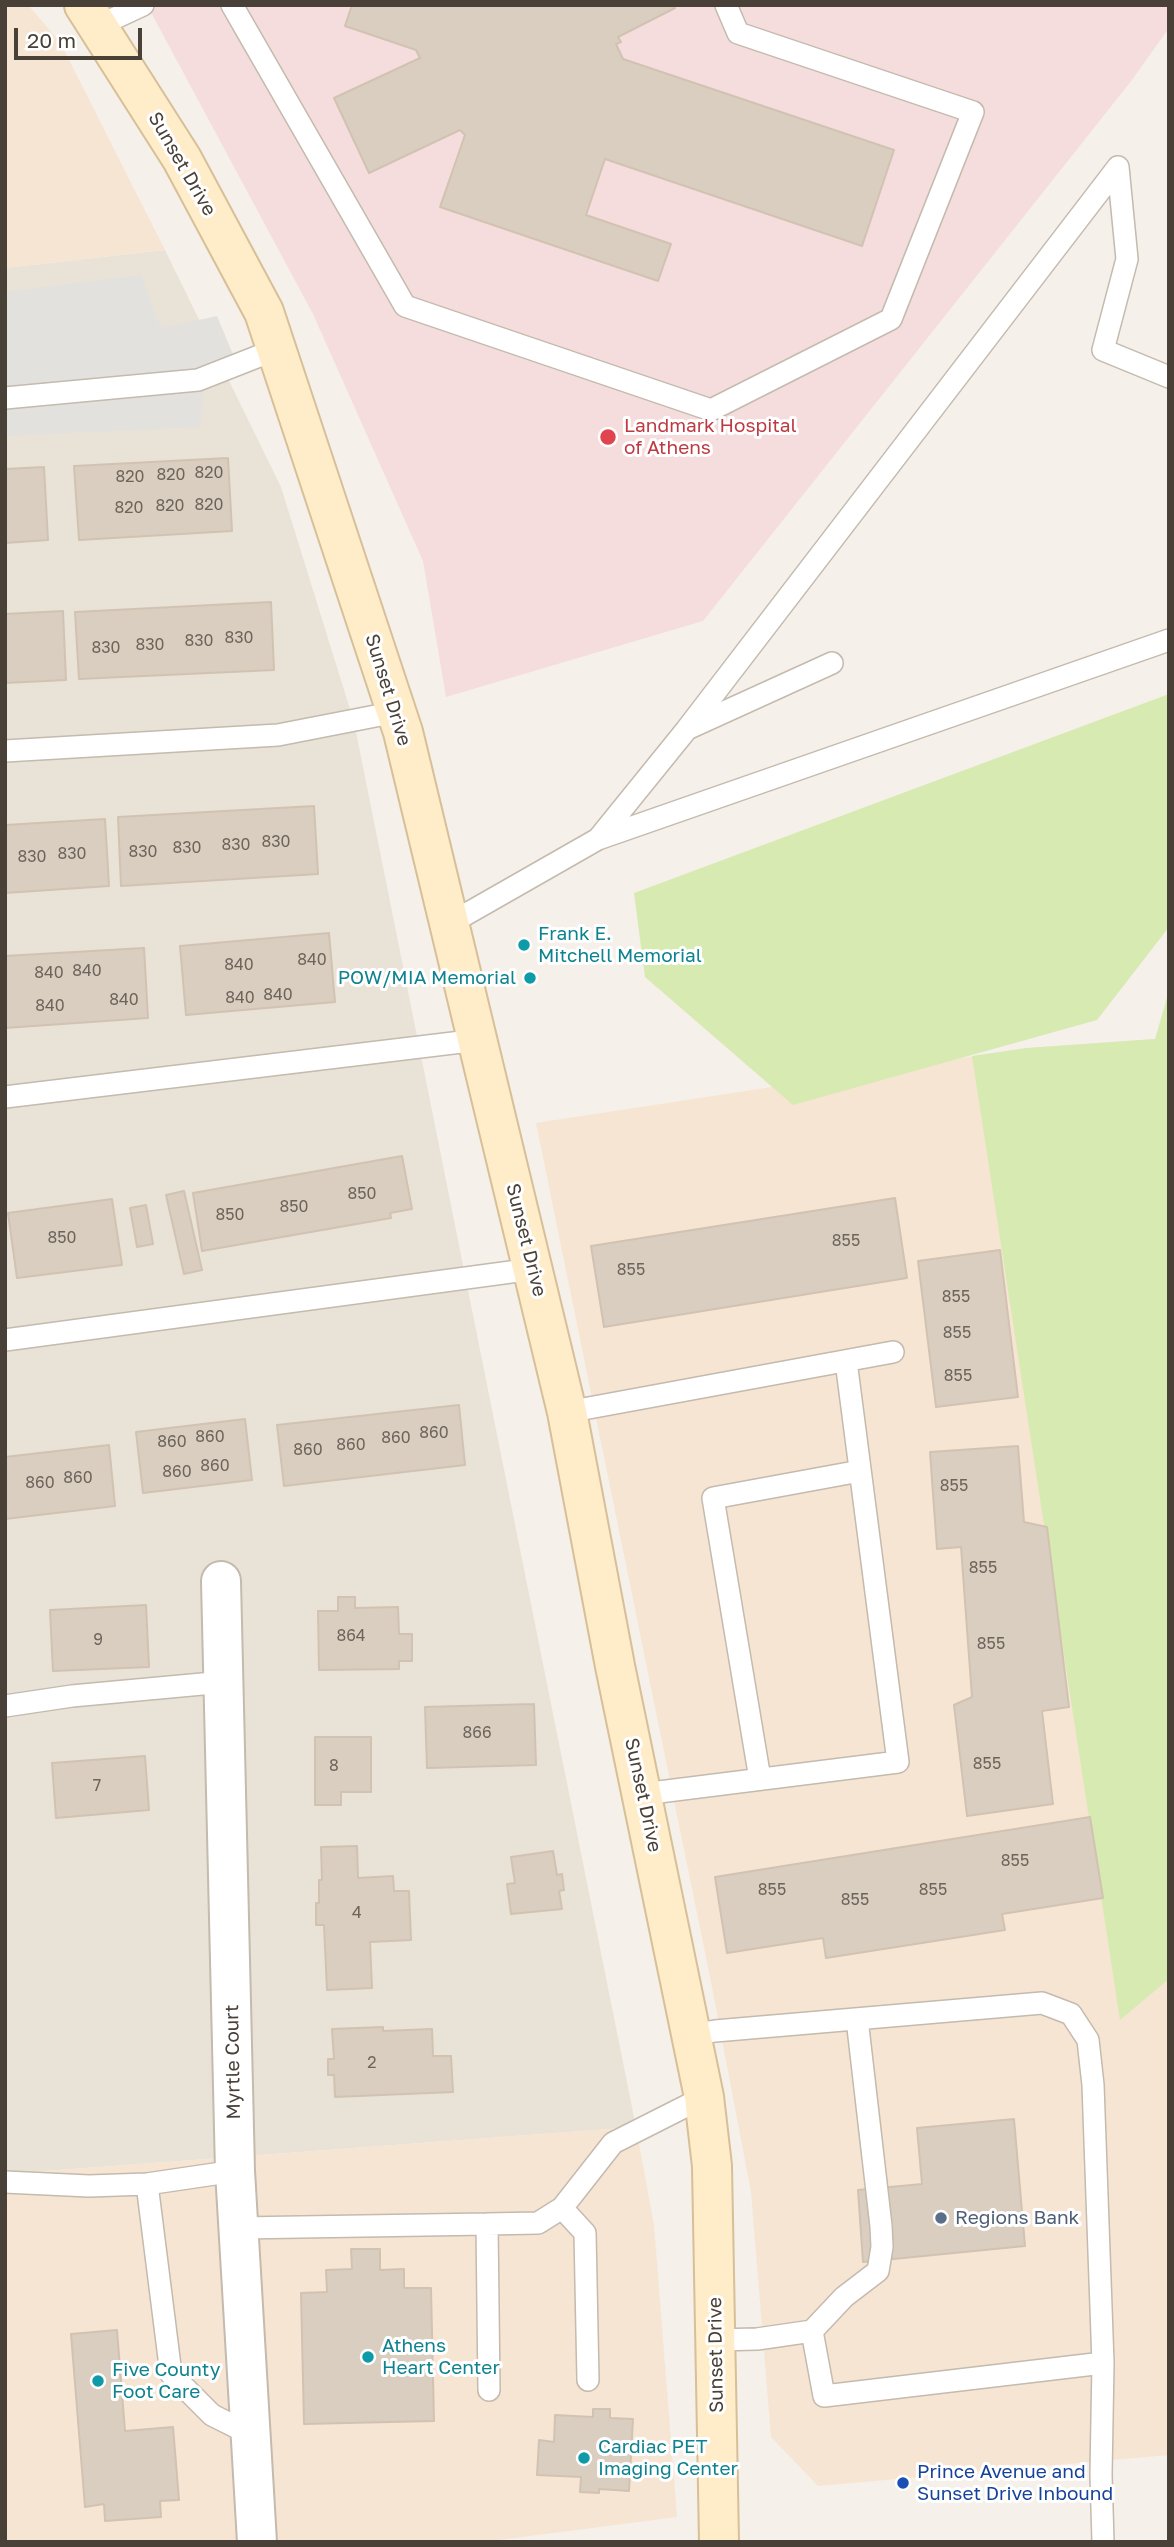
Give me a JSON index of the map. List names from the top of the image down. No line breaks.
{"streets":{"street":["Sunset Drive","Myrtle Court"]},"places":["Landmark Hospital of Athens","Frank E. Mitchell Memorial","POW/MIA Memorial","Regions Bank","Athens Heart Center","Five County Foot Care","Cardiac PET Imaging Center","Prince Avenue and Sunset Drive Inbound"],"house_numbers":["820","820","820","820","820","820","830","830","830","830","830","830","830","830","830","830","840","840","840","840","840","840","840","840","850","850","850","850","855","855","855","855","855","860","860","860","860","860","860","860","860","860","860","855","855","864","9","855","866","855","8","7","855","855","855","855","4","2"],"scale_bar":"20 m"}
